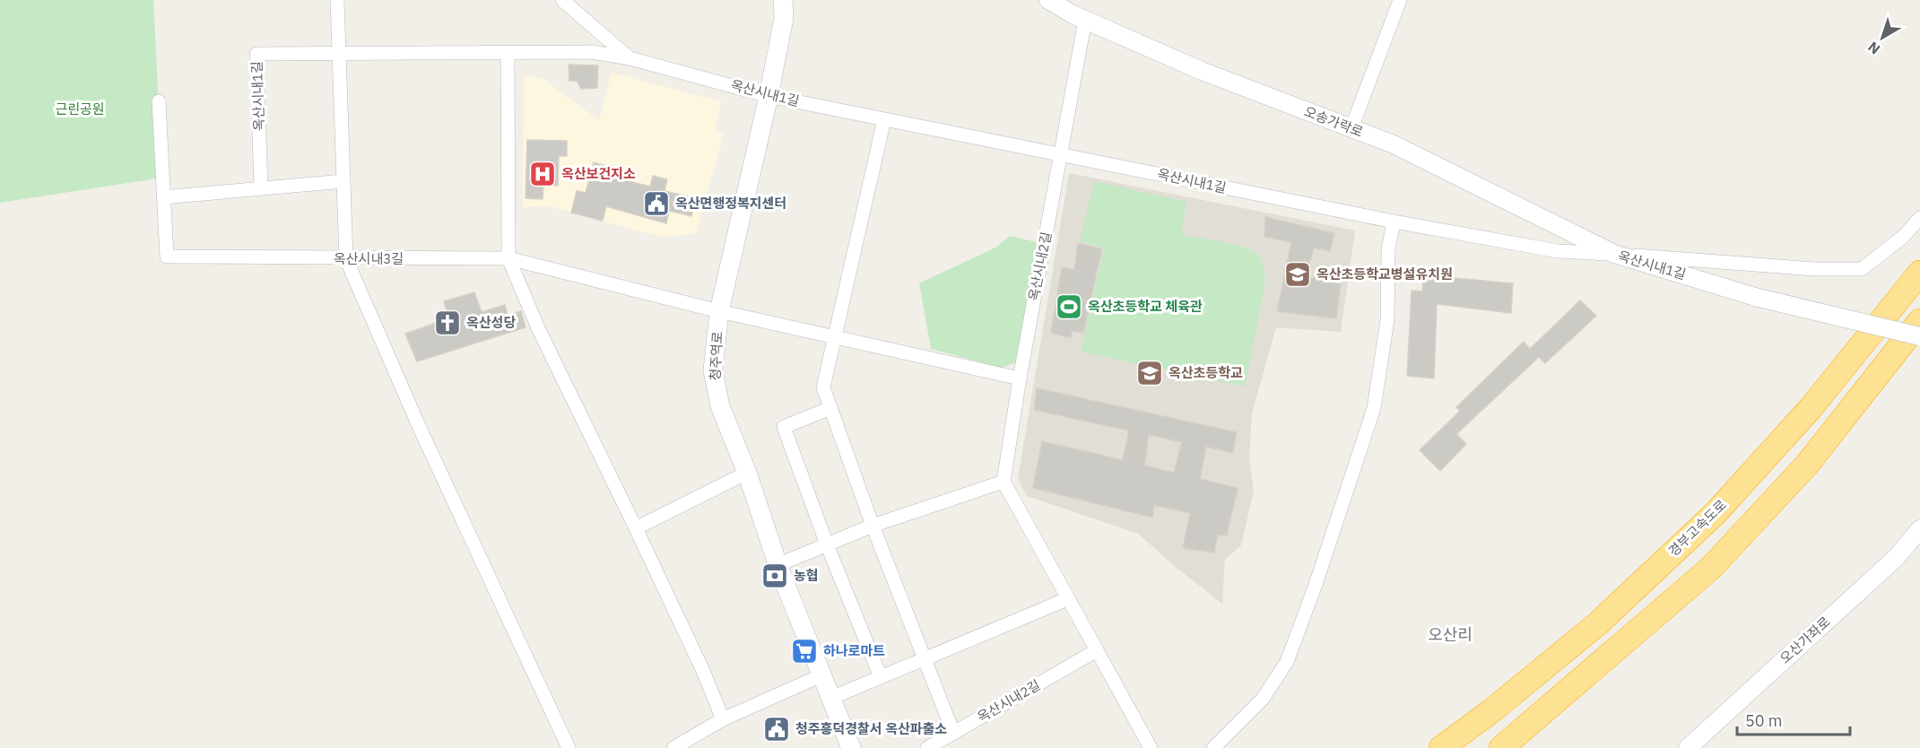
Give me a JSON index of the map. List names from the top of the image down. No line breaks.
{"streets":{"highway":["경부고속도로"],"main road":["청주역로"],"street":["옥산시내1길","오송가락로","옥산시내3길","옥산시내2길","오산가좌로"]},"crossings":[["옥산시내1길","오송가락로"],["옥산시내1길","옥산시내2길"],["옥산시내1길","청주역로"],["오송가락로","옥산시내2길"],["옥산시내3길","청주역로"]],"districts":["오산리"],"parks":["근린공원"],"places":{"hospital":["옥산보건지소"],"public building":["옥산면행정복지센터","청주흥덕경찰서 옥산파출소"],"school or university":["옥산초등학교병설유치원","옥산초등학교"],"sports":["옥산초등학교 체육관"],"church":["옥산성당"],"bank":["농협"],"supermarket":["하나로마트"]},"scale_bar":"50 m","north":"bottom left"}
